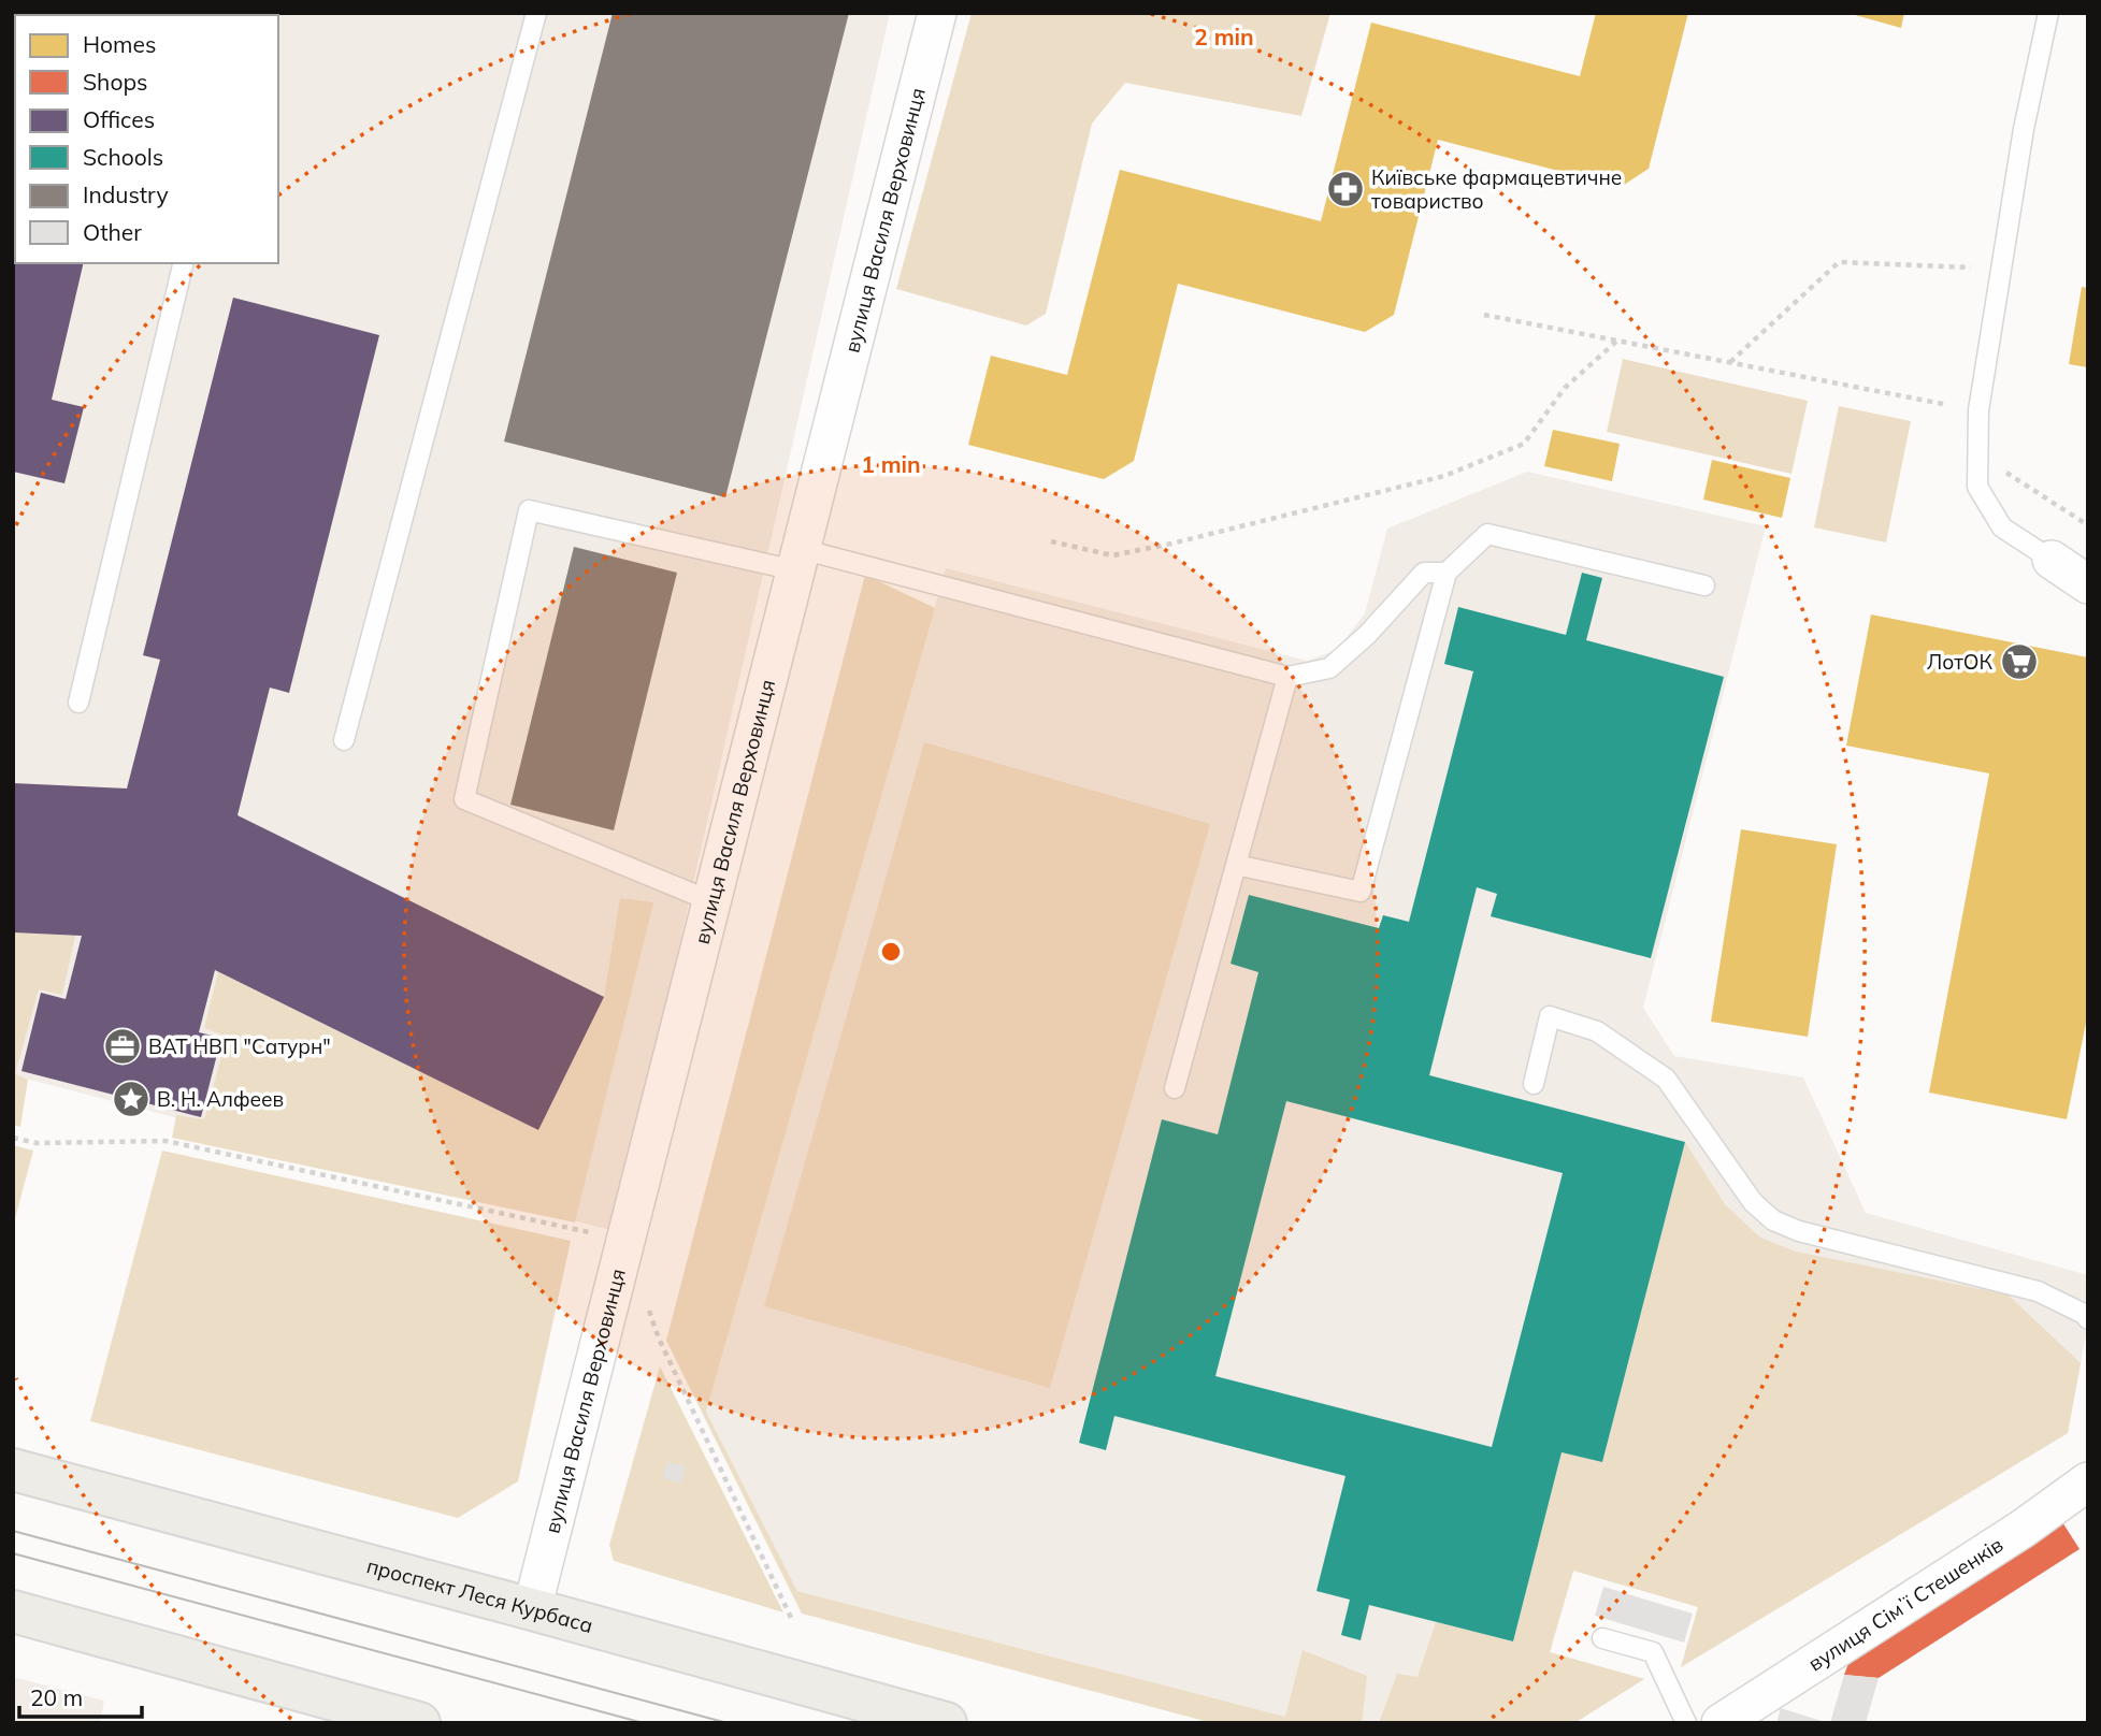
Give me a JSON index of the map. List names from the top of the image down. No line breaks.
{"streets":{"main road":["проспект Леся Курбаса"],"street":["вулиця Василя Верховинця","вулиця Сімʼї Стешенків"]},"crossings":[["вулиця Василя Верховинця","проспект Леся Курбаса"]],"places":{"pharmacy":["Київське фармацевтичне товариство"],"supermarket":["ЛотОК"],"office":["ВАТ НВП \"Сатурн\""],"place":["В. Н. Алфеев"]},"legend":["Homes","Shops","Offices","Schools","Industry","Other"],"scale_bar":"20 m","rings":["2 min","1 min"]}
